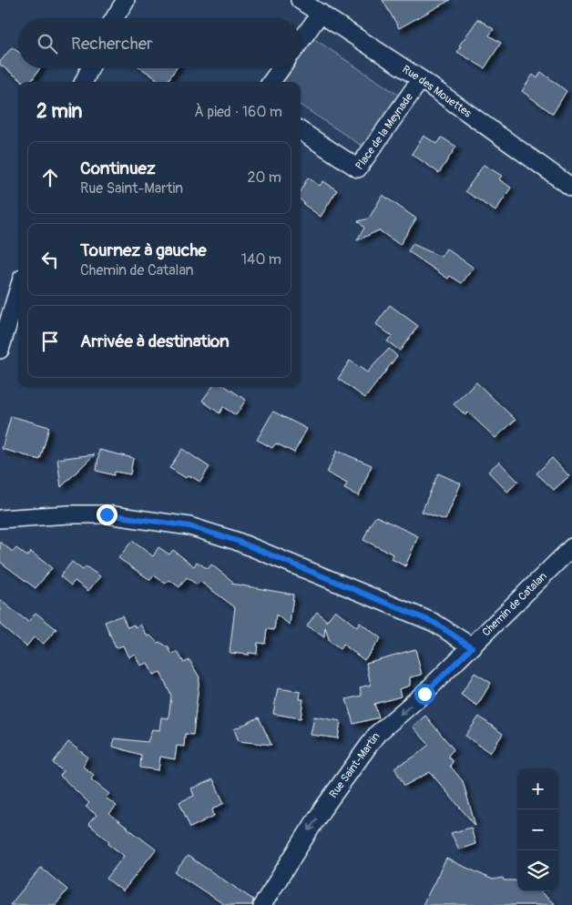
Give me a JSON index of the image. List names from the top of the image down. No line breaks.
{"streets":{"street":["Rue des Mouettes","Place de la Meynade","Chemin de Catalan","Rue Saint-Martin"]},"crossings":[["Rue des Mouettes","Place de la Meynade"],["Chemin de Catalan","Rue Saint-Martin"]],"one_way":["Rue Saint-Martin"],"page":{"search":"Rechercher","heading":["2 min","À pied · 160 m"],"list":[["Continuez","Rue Saint-Martin","20 m"],["Tournez à gauche","Chemin de Catalan","140 m"],"Arrivée à destination"],"map_buttons":["+","−"]}}
